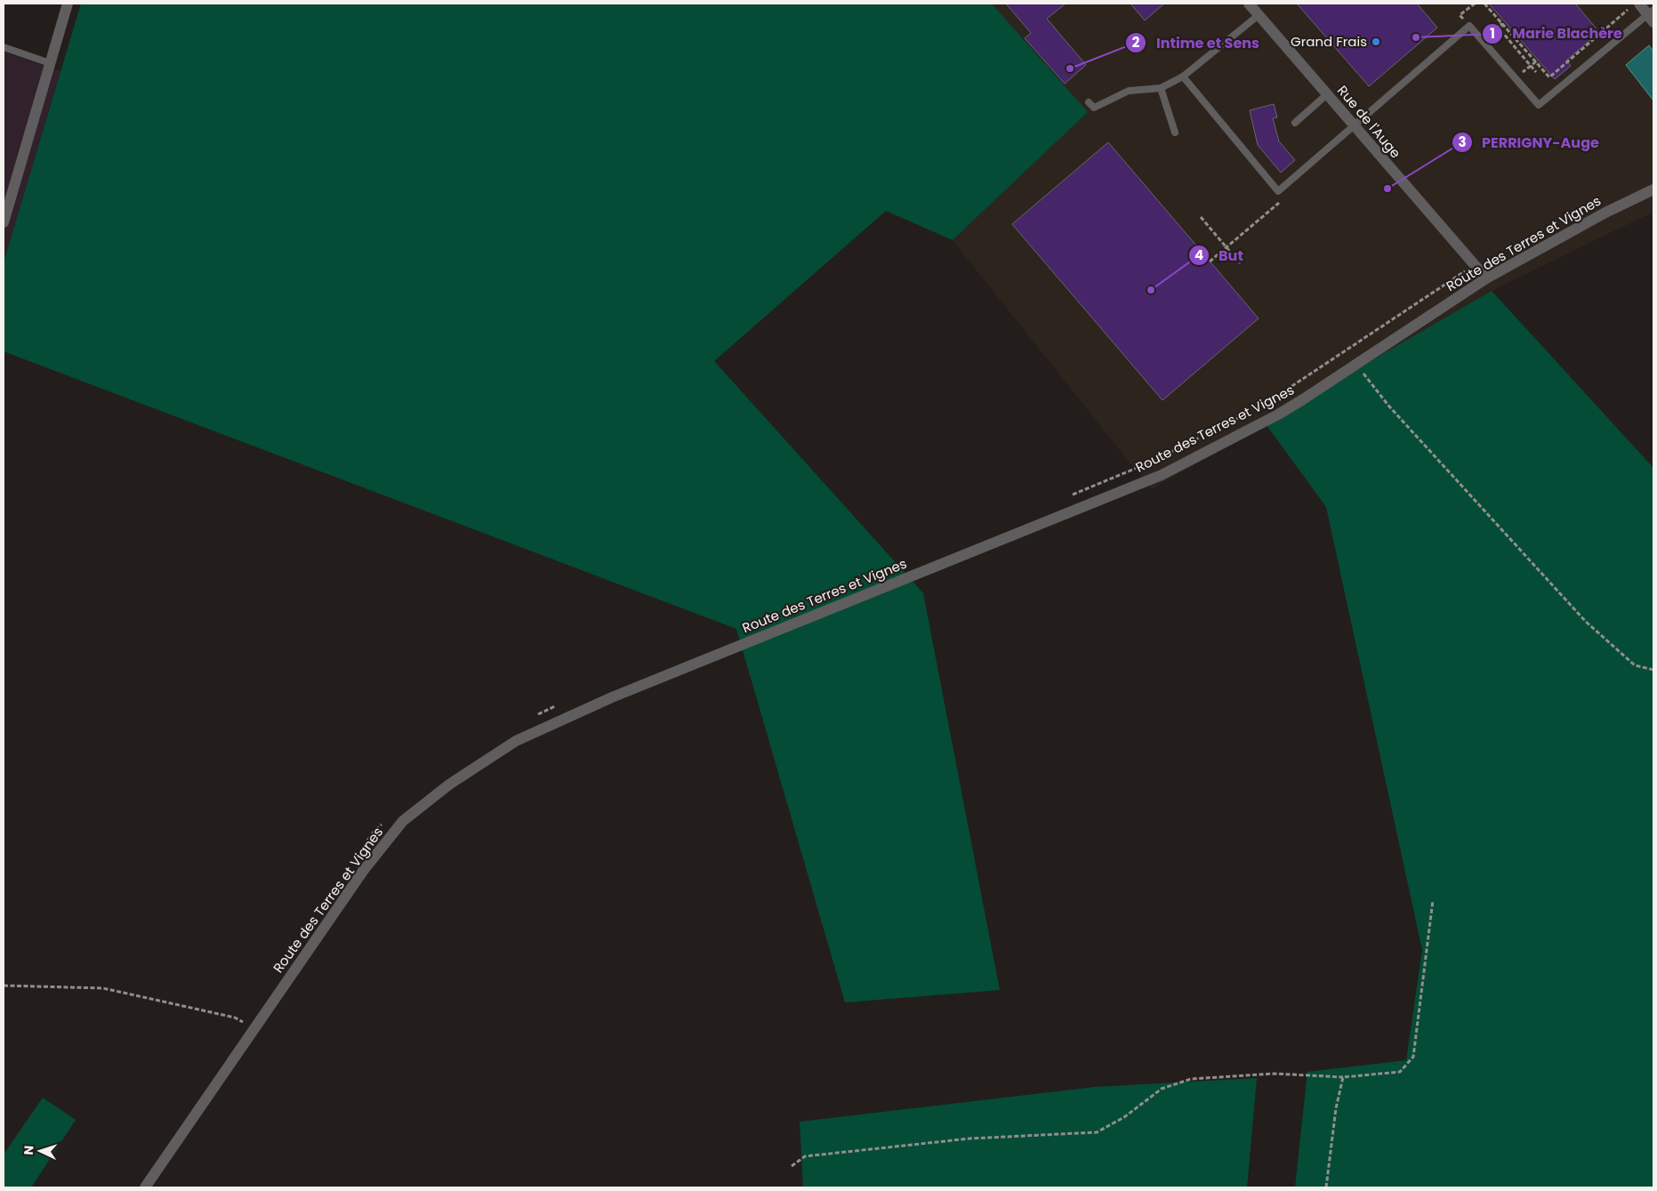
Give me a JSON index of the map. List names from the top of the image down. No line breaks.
{"streets":{"street":["Rue de l'Auge","Route des Terres et Vignes"]},"crossings":[["Rue de l'Auge","Route des Terres et Vignes"]],"places":["Marie Blachère","Grand Frais","Intime et Sens","PERRIGNY-Auge","But"],"north":"left"}
